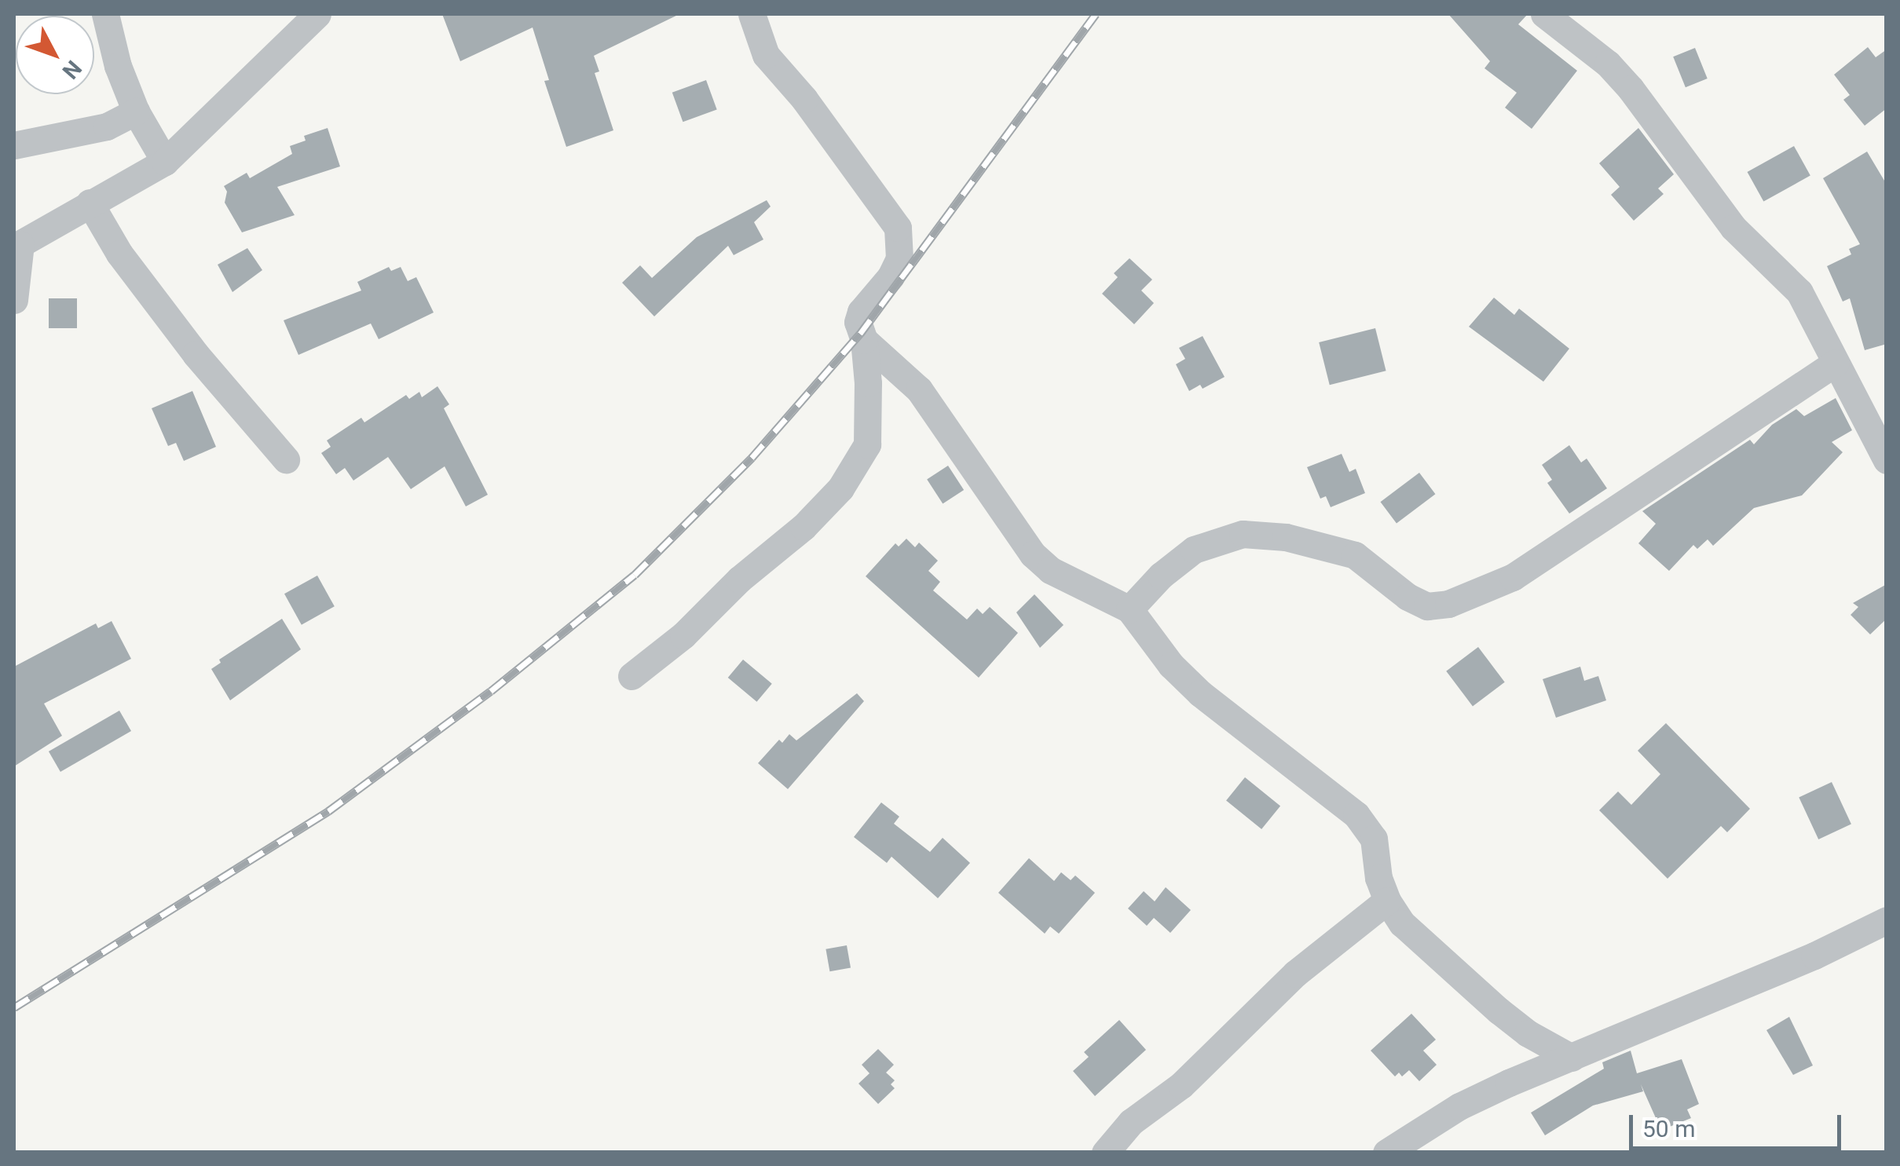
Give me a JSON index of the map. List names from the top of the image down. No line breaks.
{"scale_bar":"50 m","north":"bottom right"}
